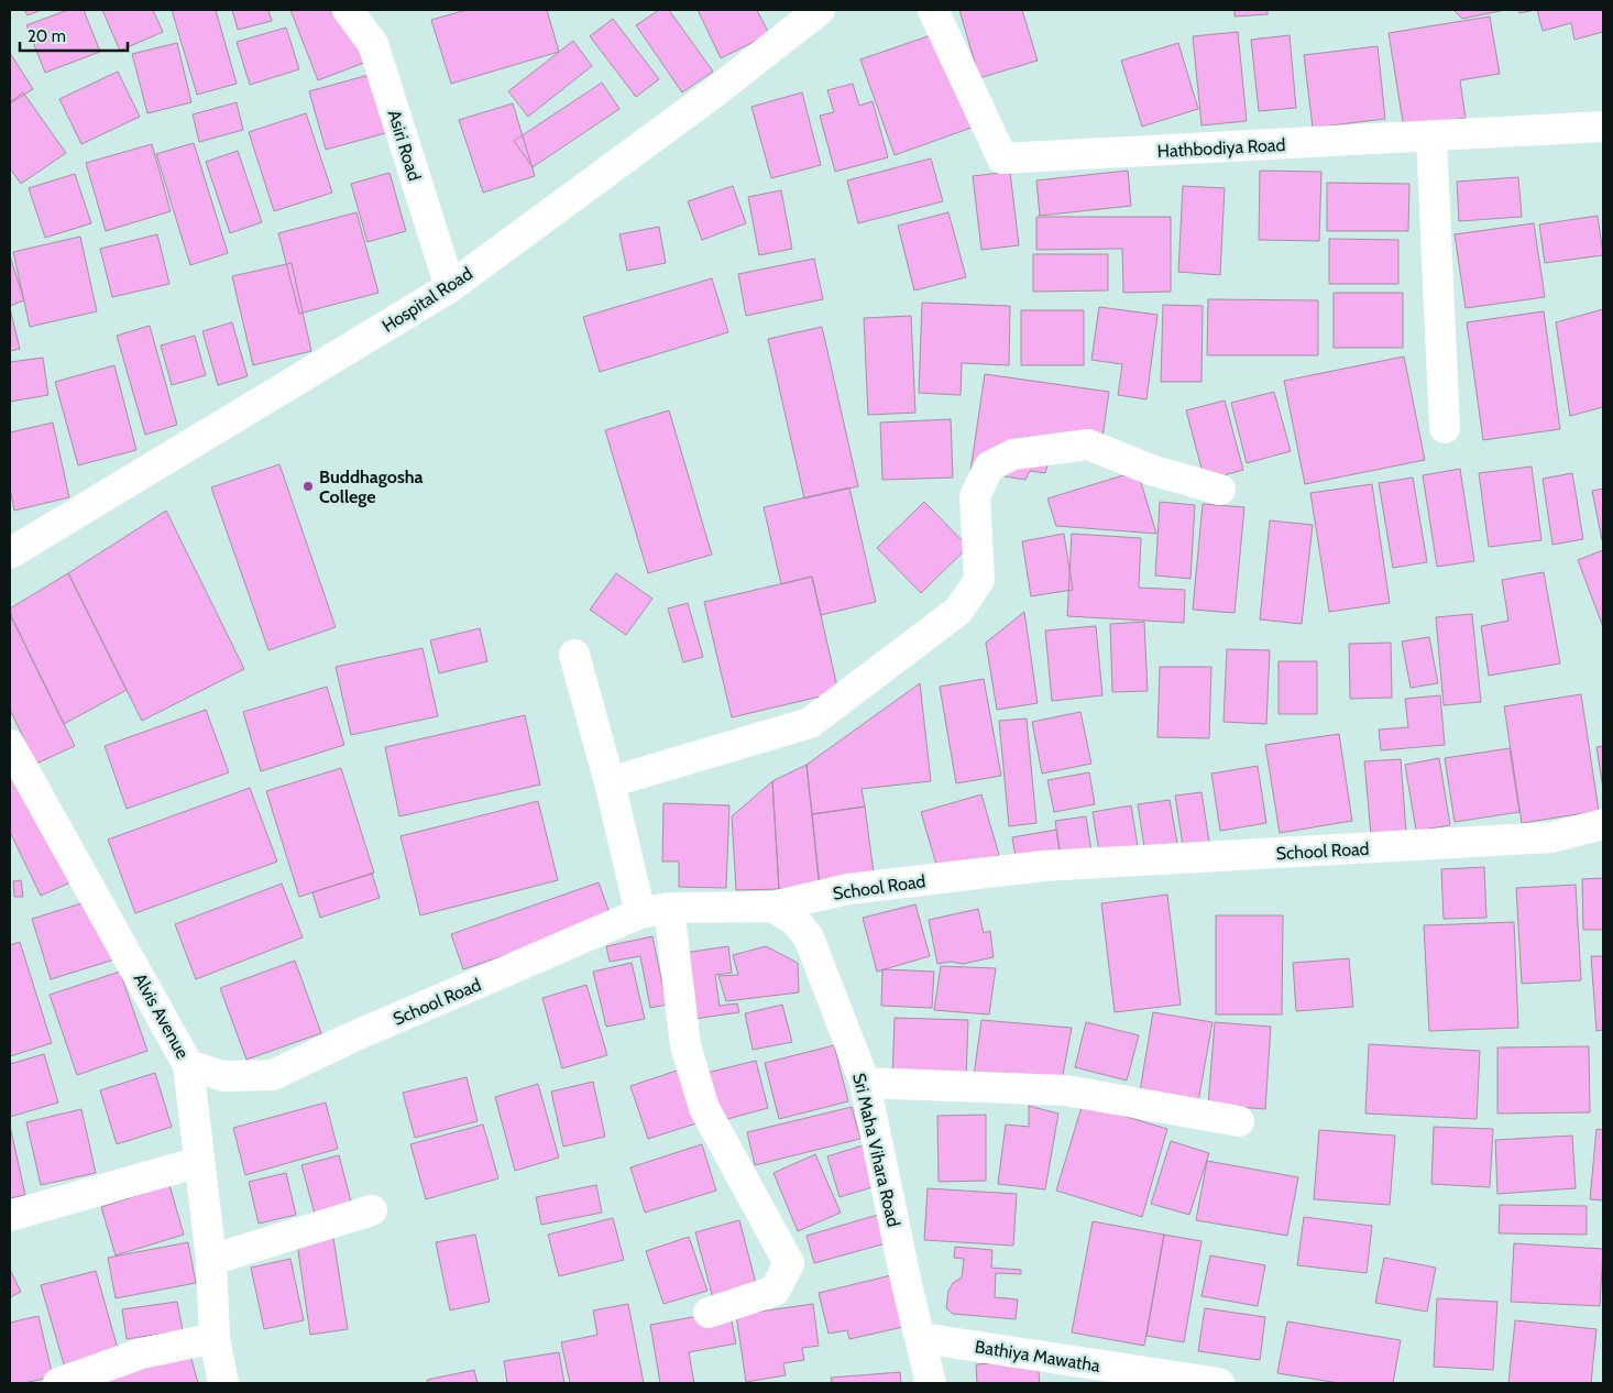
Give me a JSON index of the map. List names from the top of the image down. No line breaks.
{"streets":{"street":["Asiri Road","Hathbodiya Road","Hospital Road","School Road","Alvis Avenue","Sri Maha Vihara Road","Bathiya Mawatha"]},"crossings":[["Asiri Road","Hospital Road"],["School Road","Alvis Avenue"],["School Road","Sri Maha Vihara Road"],["Sri Maha Vihara Road","Bathiya Mawatha"]],"places":["Buddhagosha College"],"scale_bar":"20 m"}
